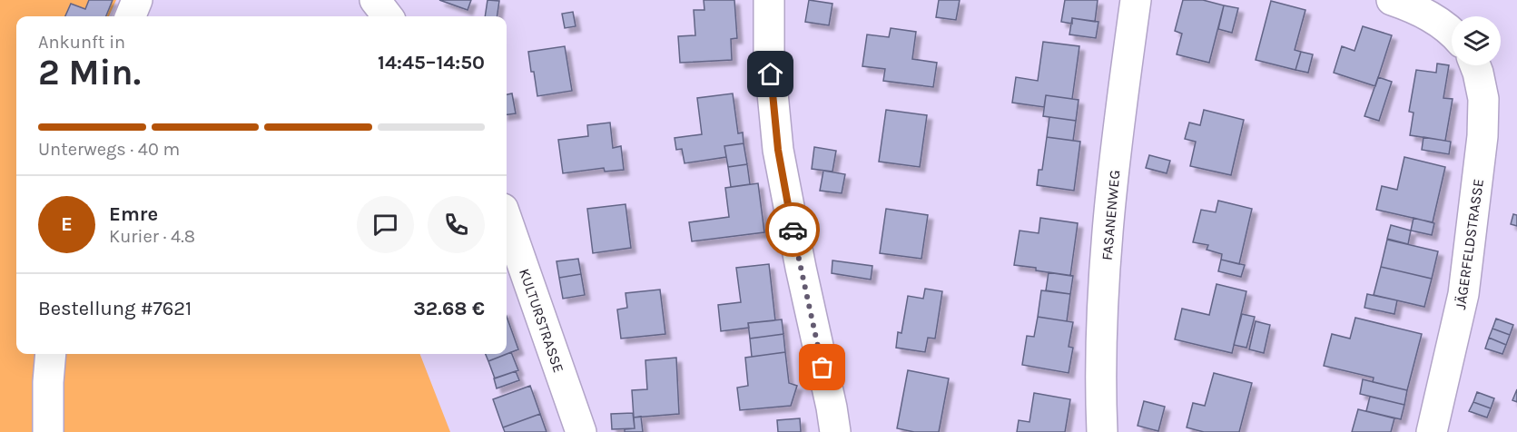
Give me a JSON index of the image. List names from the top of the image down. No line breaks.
{"streets":{"street":["FASANENWEG","JÄGERFELDSTRASSE","KULTURSTRASSE"]},"page":{"heading":["2 Min.","Ankunft in","14:45–14:50"],"panel":["Emre","Kurier · 4.8","Bestellung #7621","32.68 €"],"bar":"Unterwegs · 40 m","round":"E"}}
